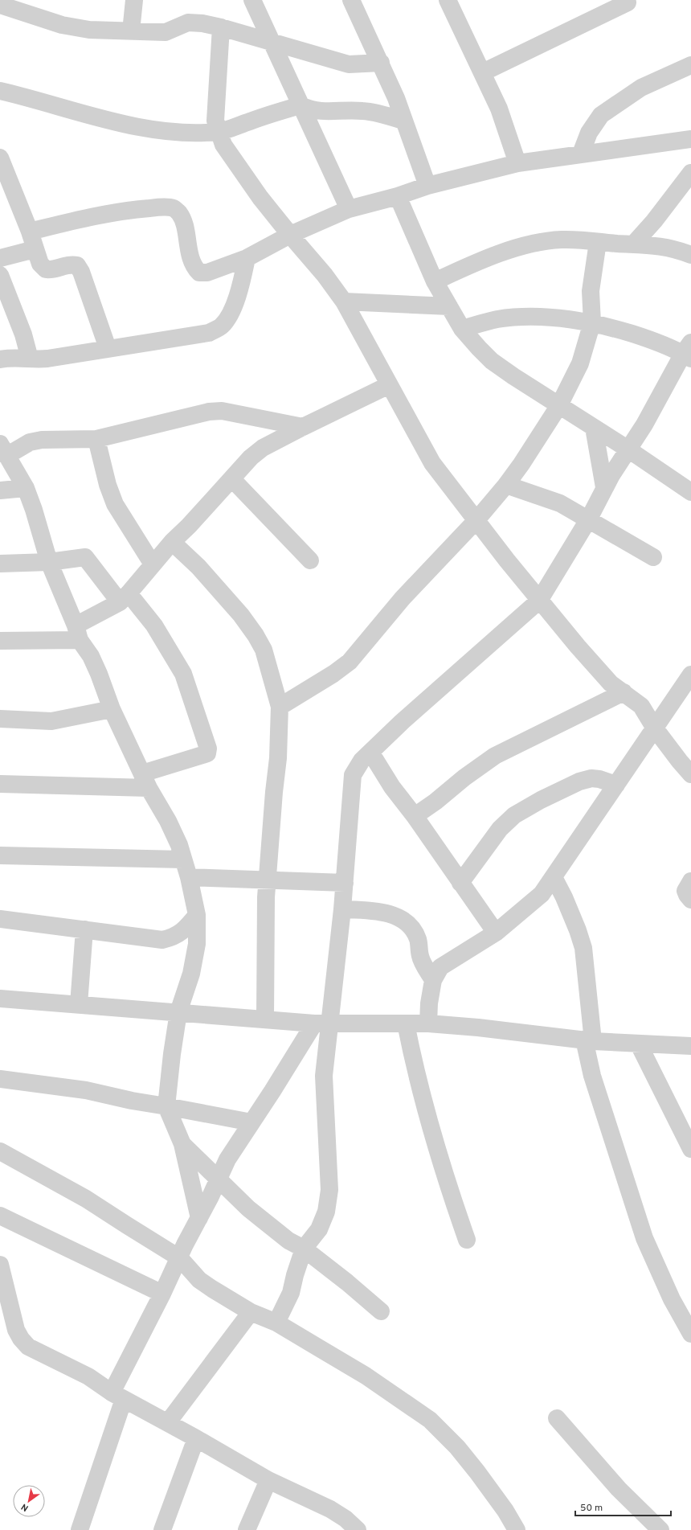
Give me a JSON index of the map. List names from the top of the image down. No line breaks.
{"scale_bar":"50 m","north":"bottom left"}
